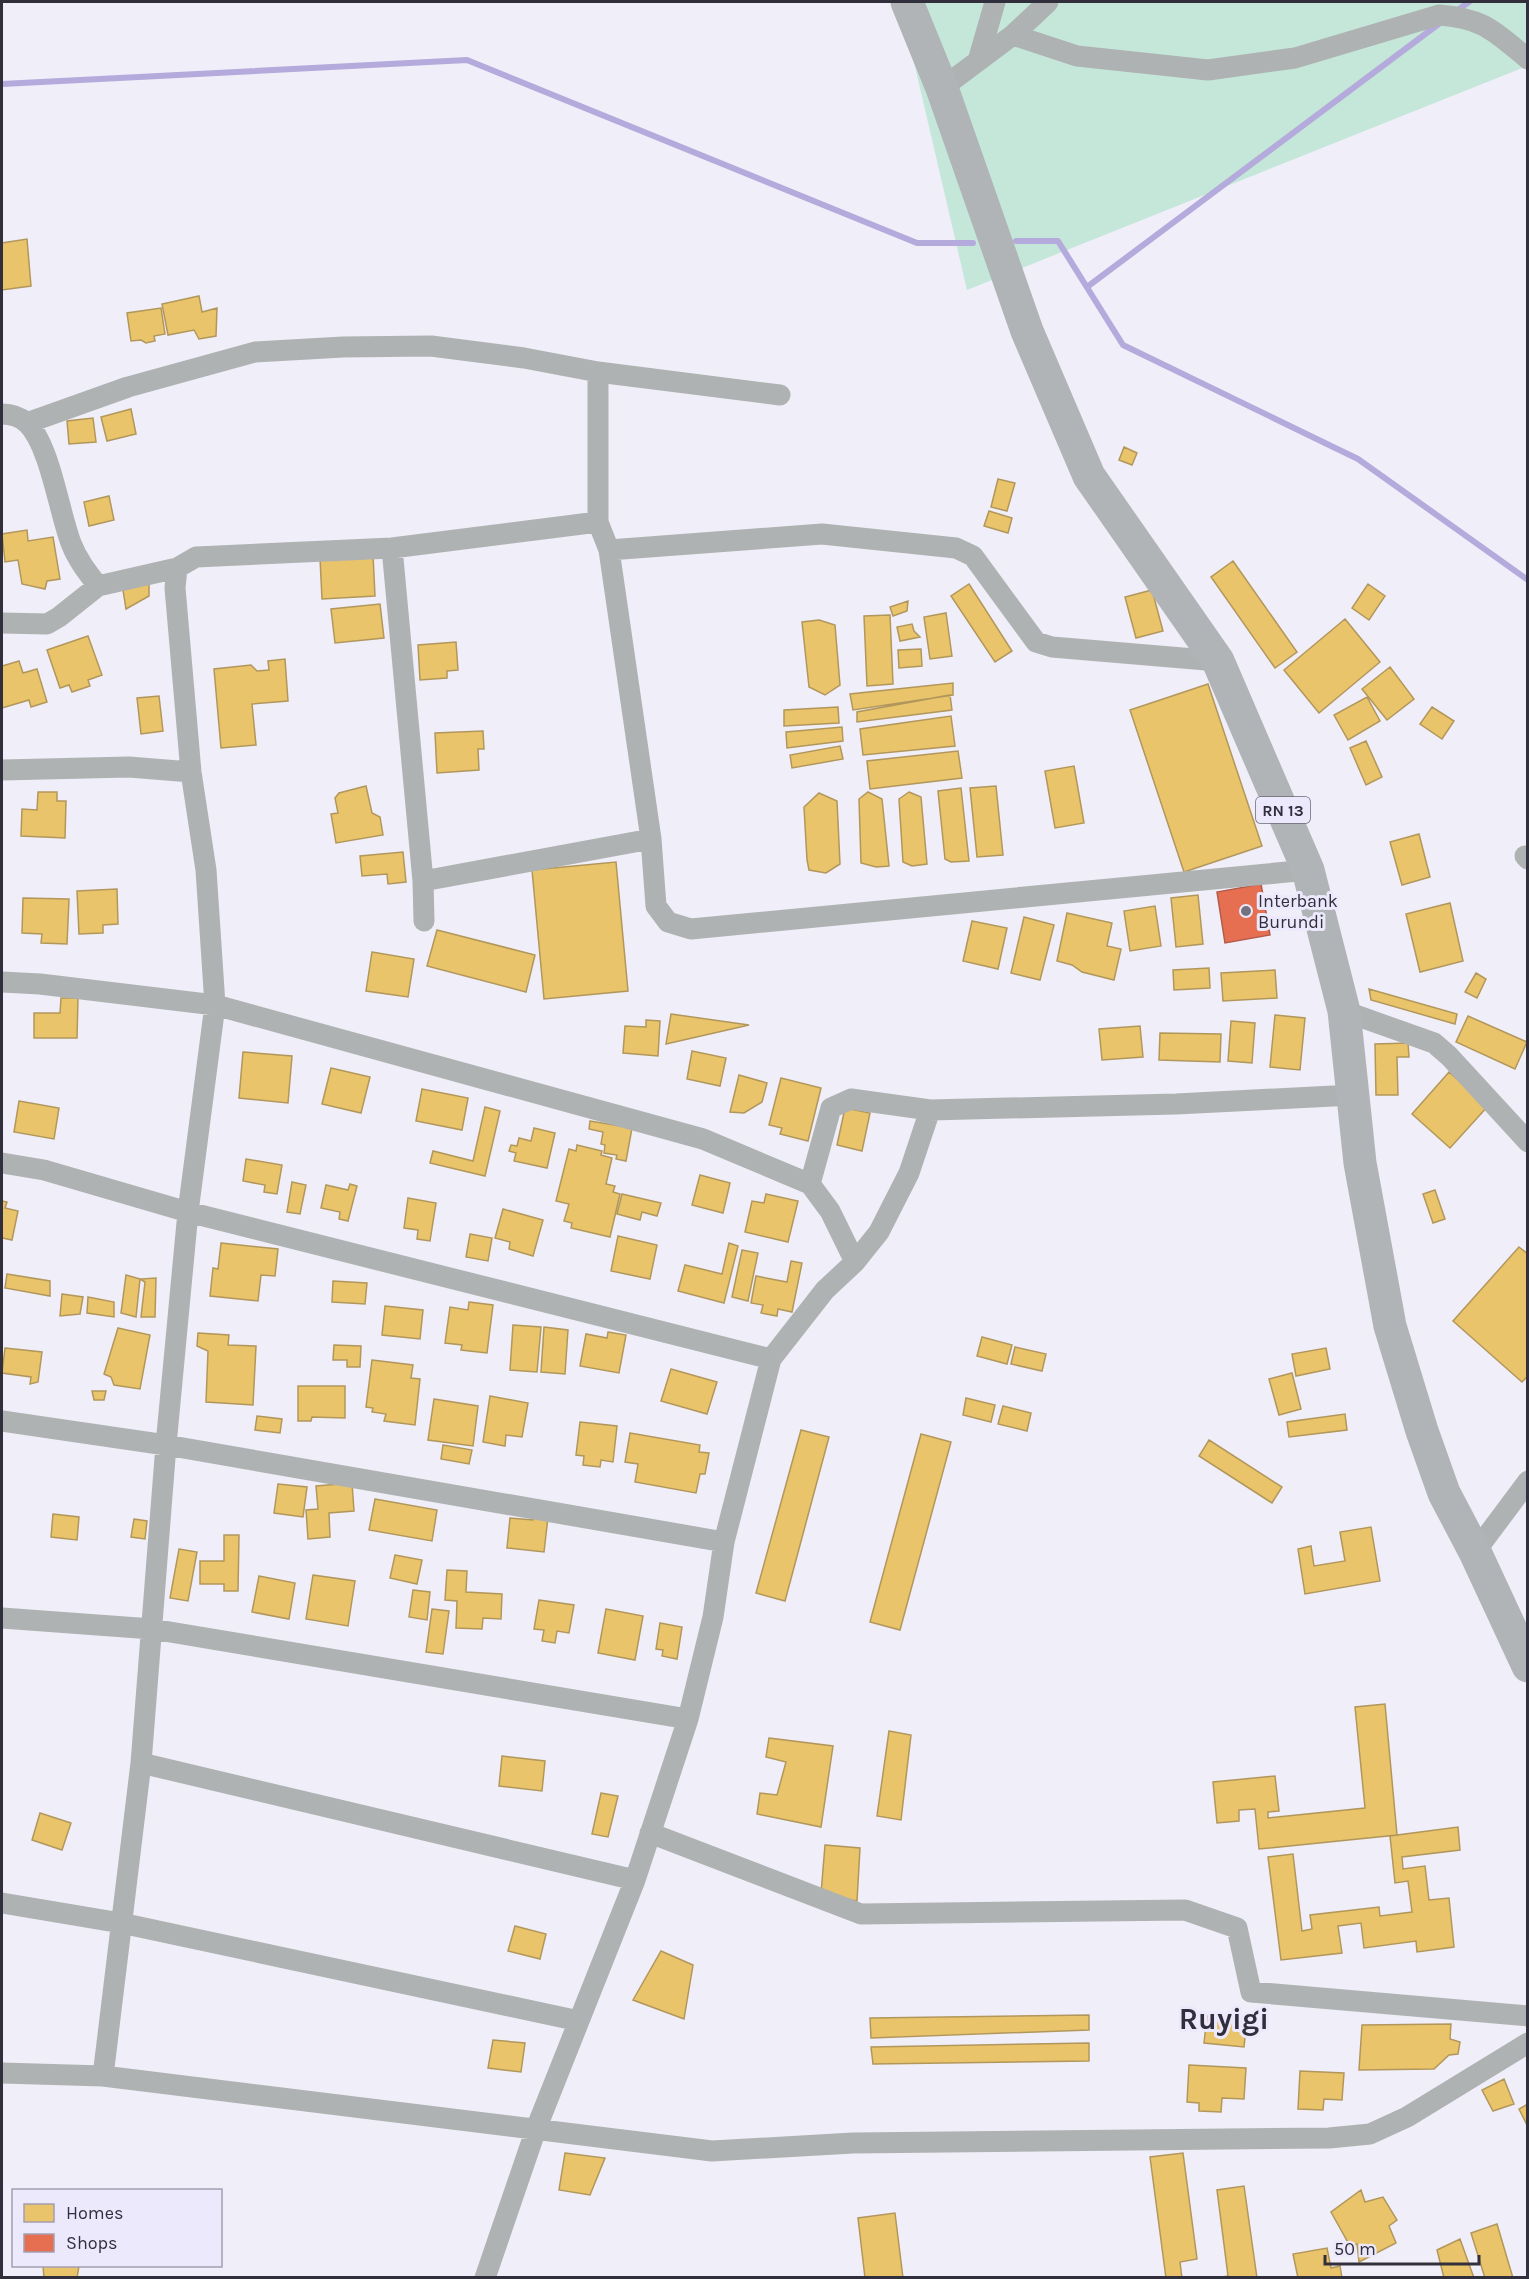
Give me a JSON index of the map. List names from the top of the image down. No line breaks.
{"streets":{"main road":["RN 13"]},"districts":["Ruyigi"],"places":["Interbank Burundi"],"legend":["Homes","Shops"],"scale_bar":"50 m"}
